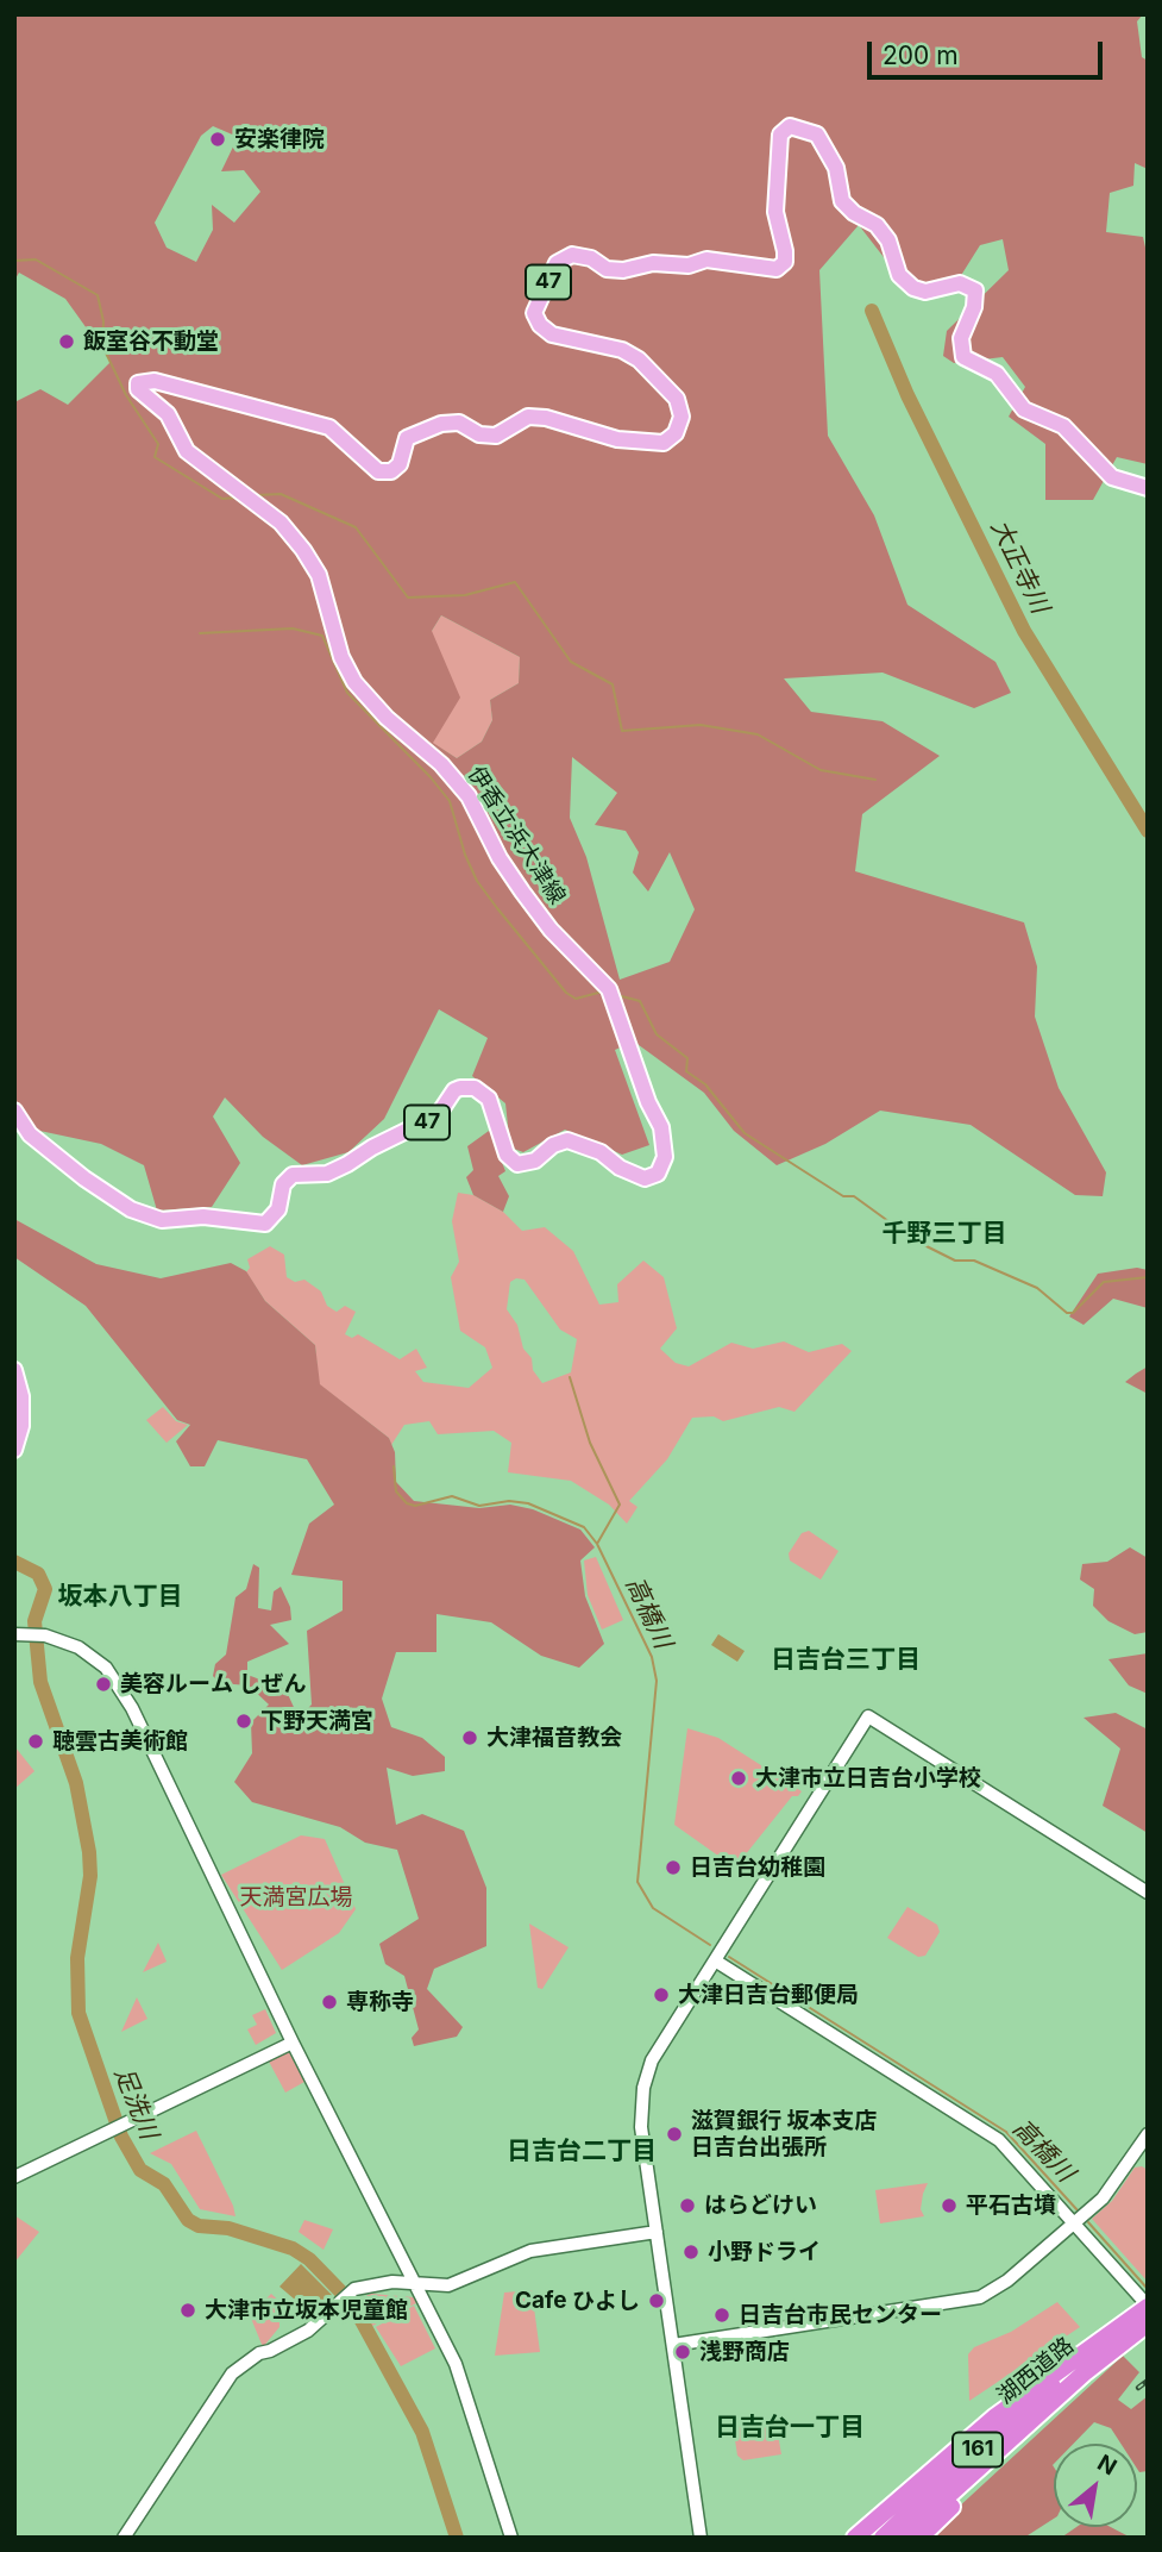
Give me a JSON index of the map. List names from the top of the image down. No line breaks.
{"streets":{"highway":["湖西道路","161"],"main road":["47","伊香立浜大津線"]},"districts":["千野三丁目","坂本八丁目","日吉台三丁目","日吉台二丁目","日吉台一丁目"],"water":["大正寺川","高橋川","足洗川"],"parks":["天満宮広場"],"places":["安楽律院","飯室谷不動堂","美容ルーム しぜん","下野天満宮","大津福音教会","聴雲古美術館","大津市立日吉台小学校","日吉台幼稚園","大津日吉台郵便局","専称寺","滋賀銀行 坂本支店 日吉台出張所","はらどけい","平石古墳","小野ドライ","Cafe ひよし","大津市立坂本児童館","日吉台市民センター","浅野商店"],"scale_bar":"200 m","north":"top right"}
